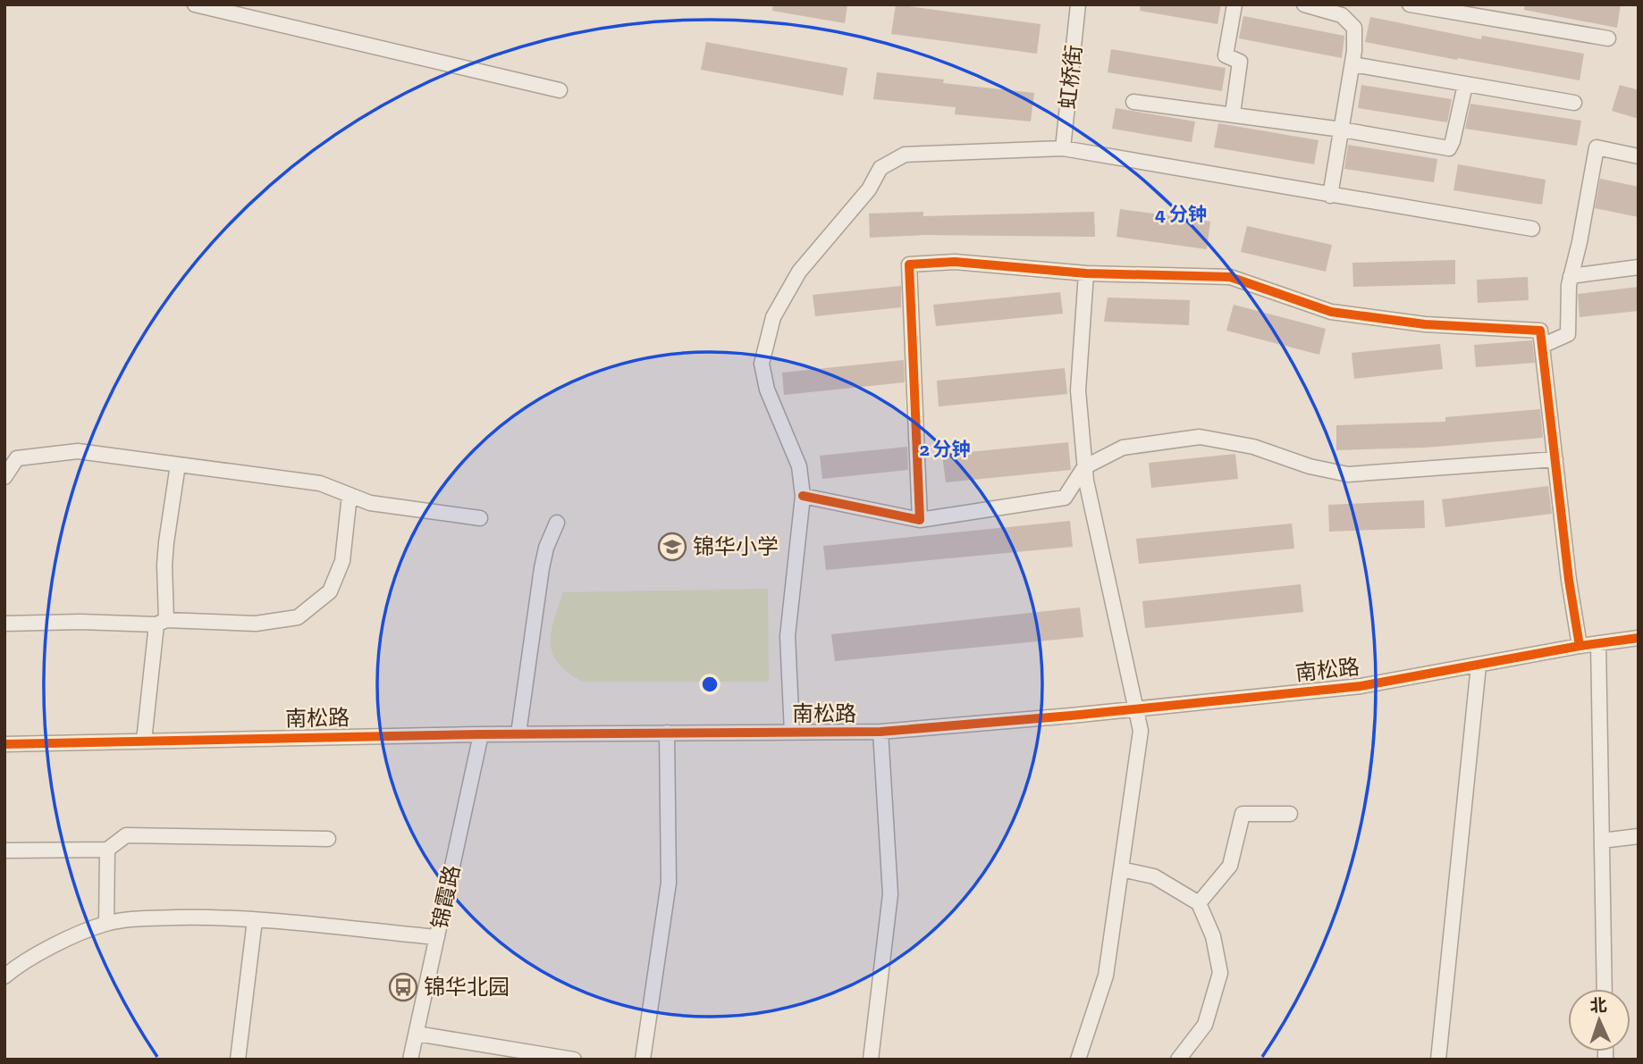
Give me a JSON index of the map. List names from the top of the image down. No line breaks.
{"streets":{"street":["虹桥街","南松路","锦霞路"]},"crossings":[["南松路","锦霞路"]],"places":{"school or university":["锦华小学"],"bus stop":["锦华北园"]},"north":"top","rings":["4 分钟","2 分钟"]}
